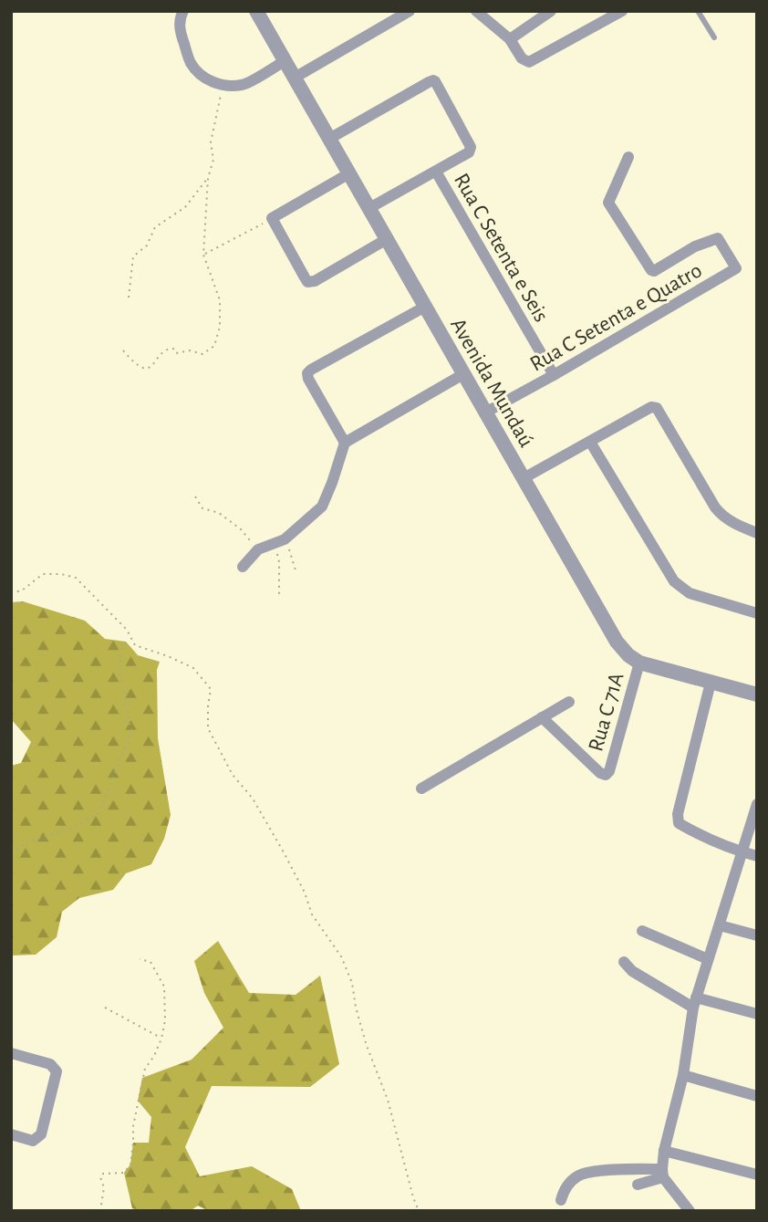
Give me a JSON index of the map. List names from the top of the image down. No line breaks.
{"streets":{"street":["Rua C Setenta e Seis","Rua C Setenta e Quatro","Avenida Mundaú","Rua C 71A"]},"crossings":[["Rua C Setenta e Seis","Rua C Setenta e Quatro"],["Rua C Setenta e Quatro","Avenida Mundaú"],["Avenida Mundaú","Rua C 71A"]]}
